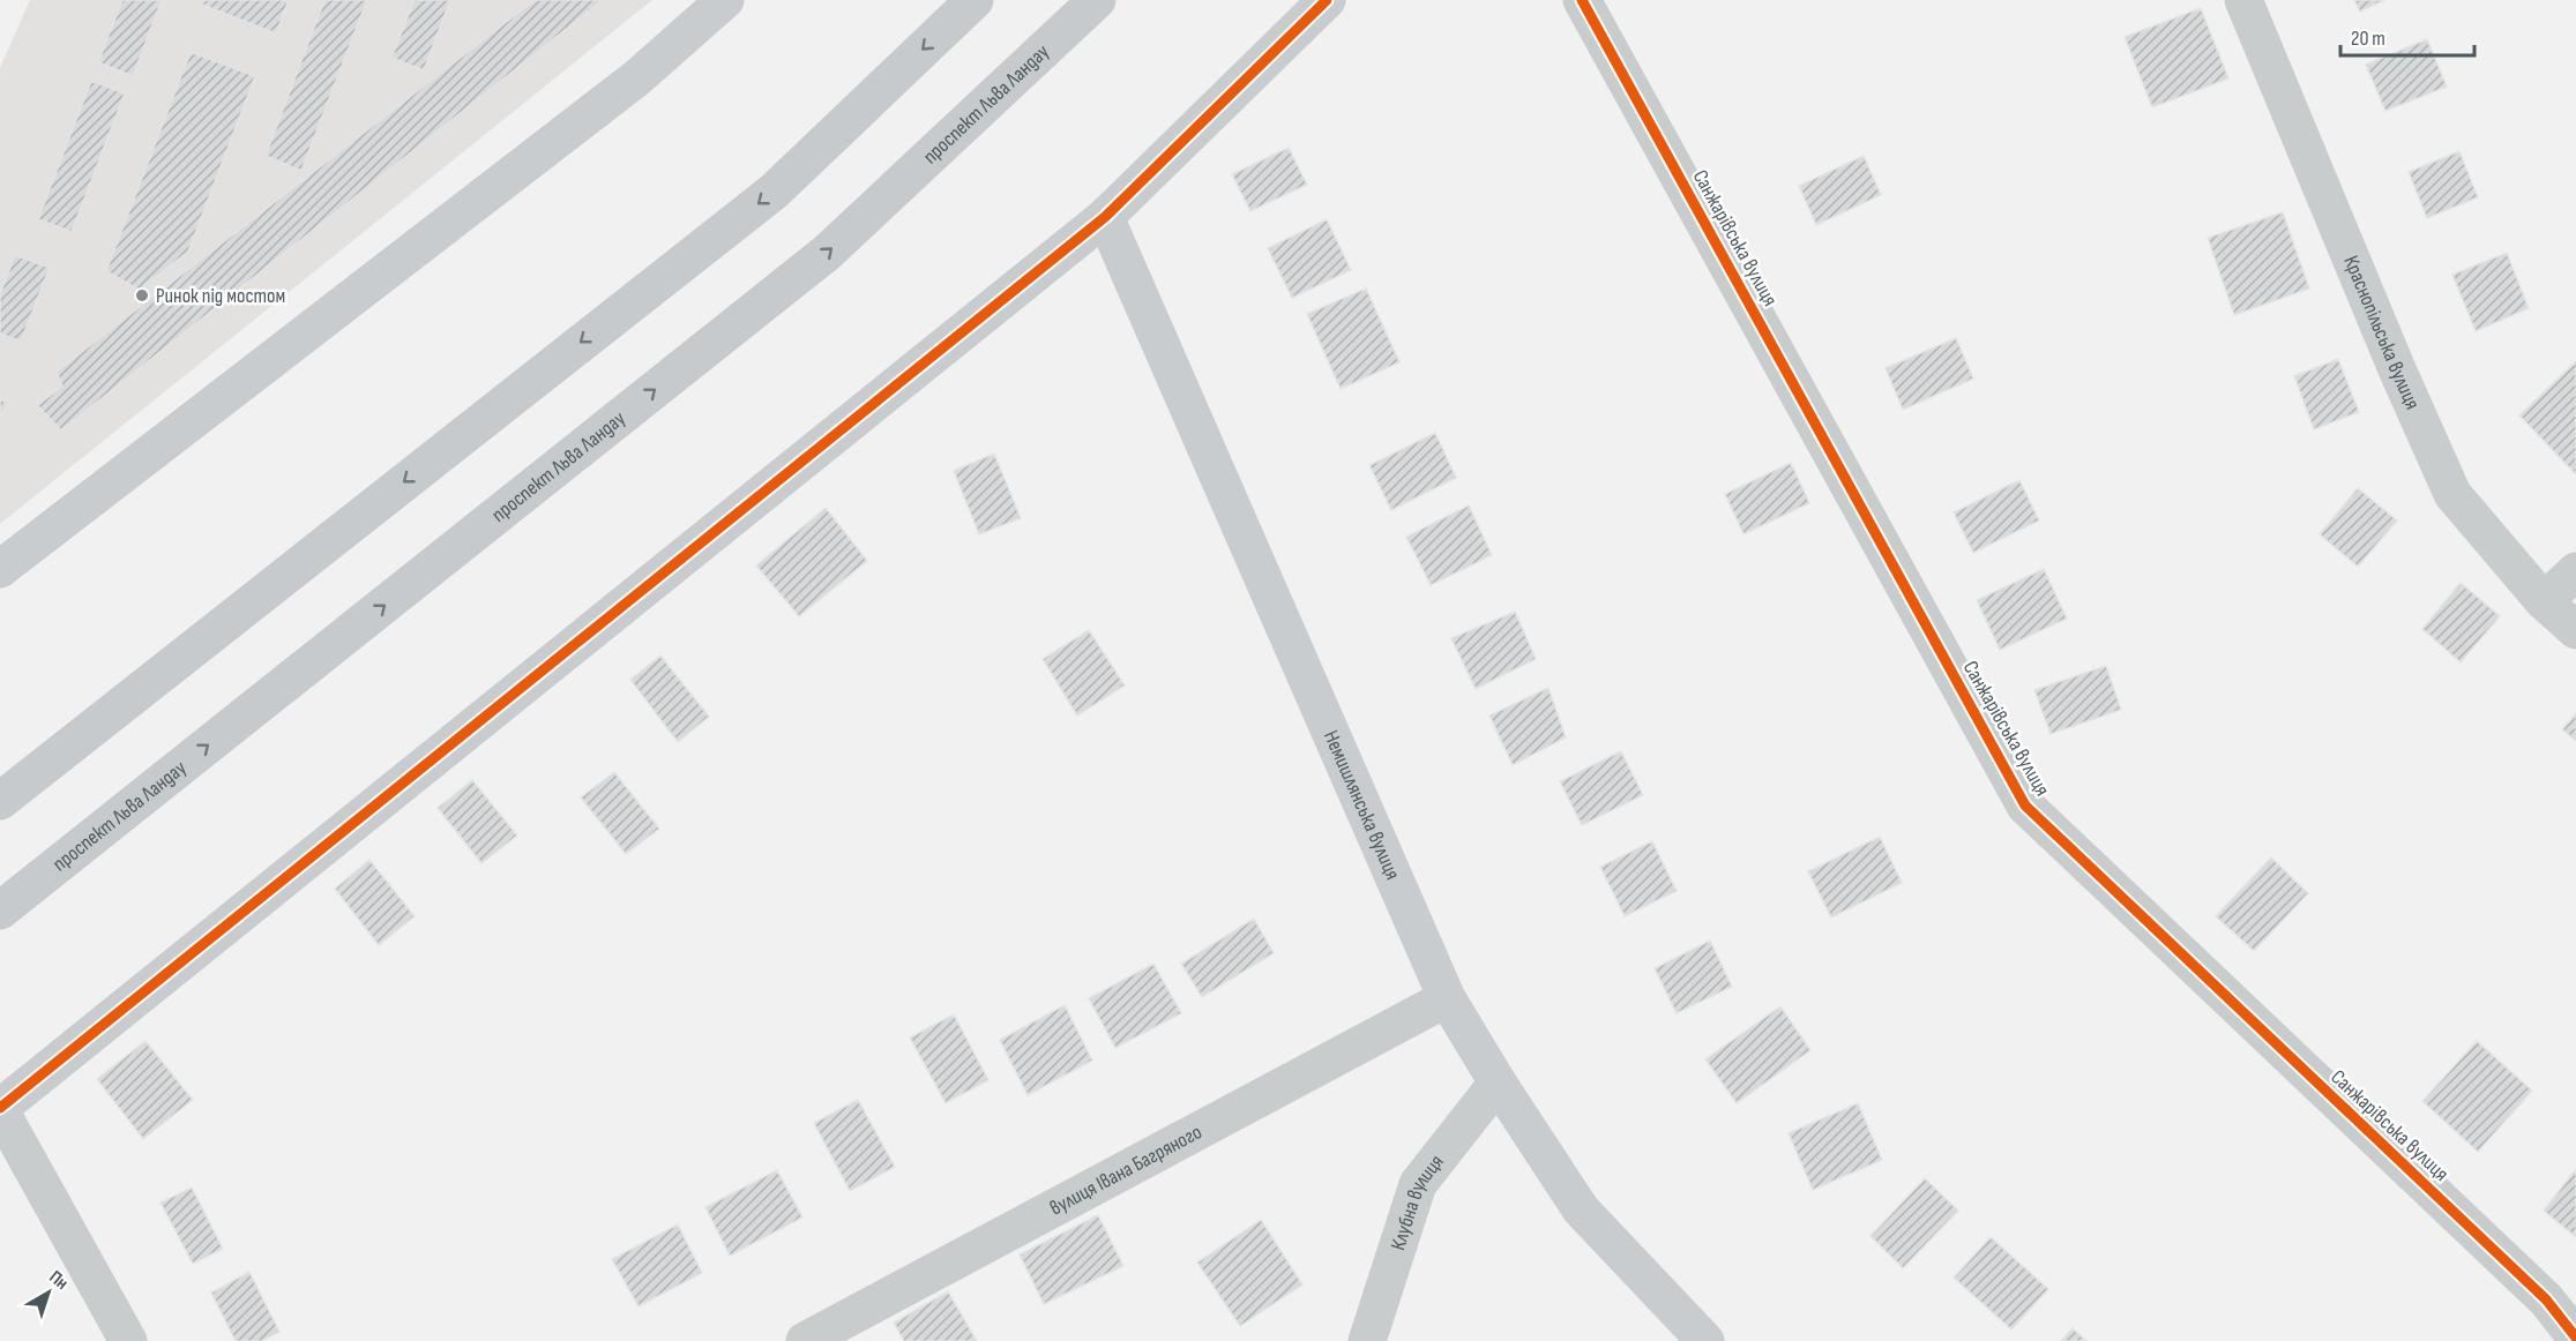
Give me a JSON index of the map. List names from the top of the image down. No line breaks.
{"streets":{"main road":["проспект Льва Ландау"],"street":["Санжарівська вулиця","Краснопільська вулиця","Немишлянська вулиця","вулиця Івана Багряного","Клубна вулиця"]},"crossings":[["Немишлянська вулиця","вулиця Івана Багряного"],["Немишлянська вулиця","Клубна вулиця"]],"places":["Ринок під мостом"],"scale_bar":"20 m","north":"top right"}
